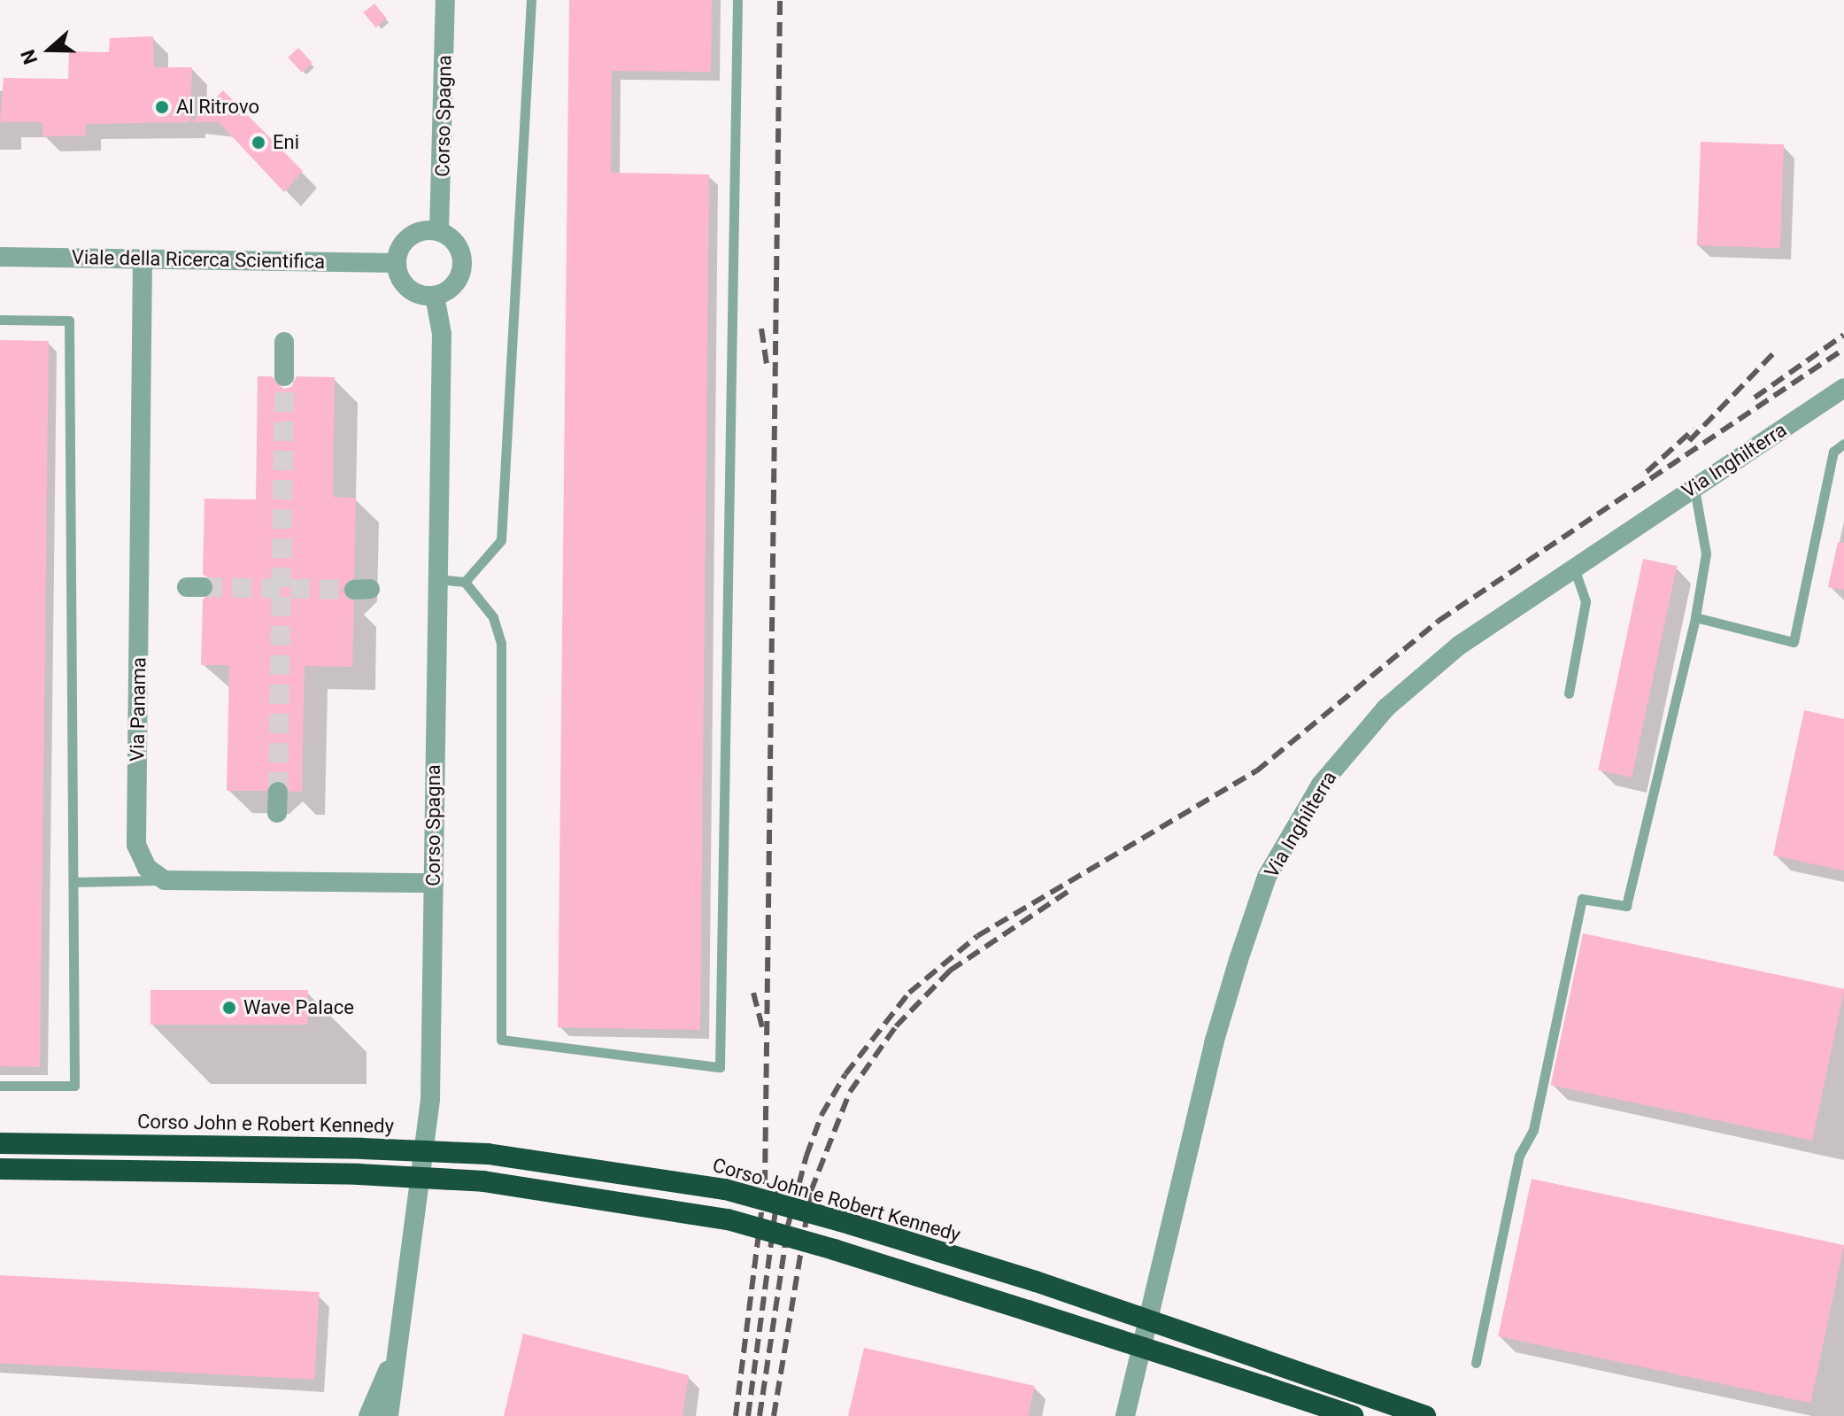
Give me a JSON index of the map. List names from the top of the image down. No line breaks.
{"streets":{"highway":["Corso John e Robert Kennedy"],"street":["Corso Spagna","Viale della Ricerca Scientifica","Via Inghilterra","Via Panama"]},"crossings":[["Corso Spagna","Viale della Ricerca Scientifica"],["Viale della Ricerca Scientifica","Via Panama"]],"places":["Al Ritrovo","Eni","Wave Palace"],"north":"left"}
